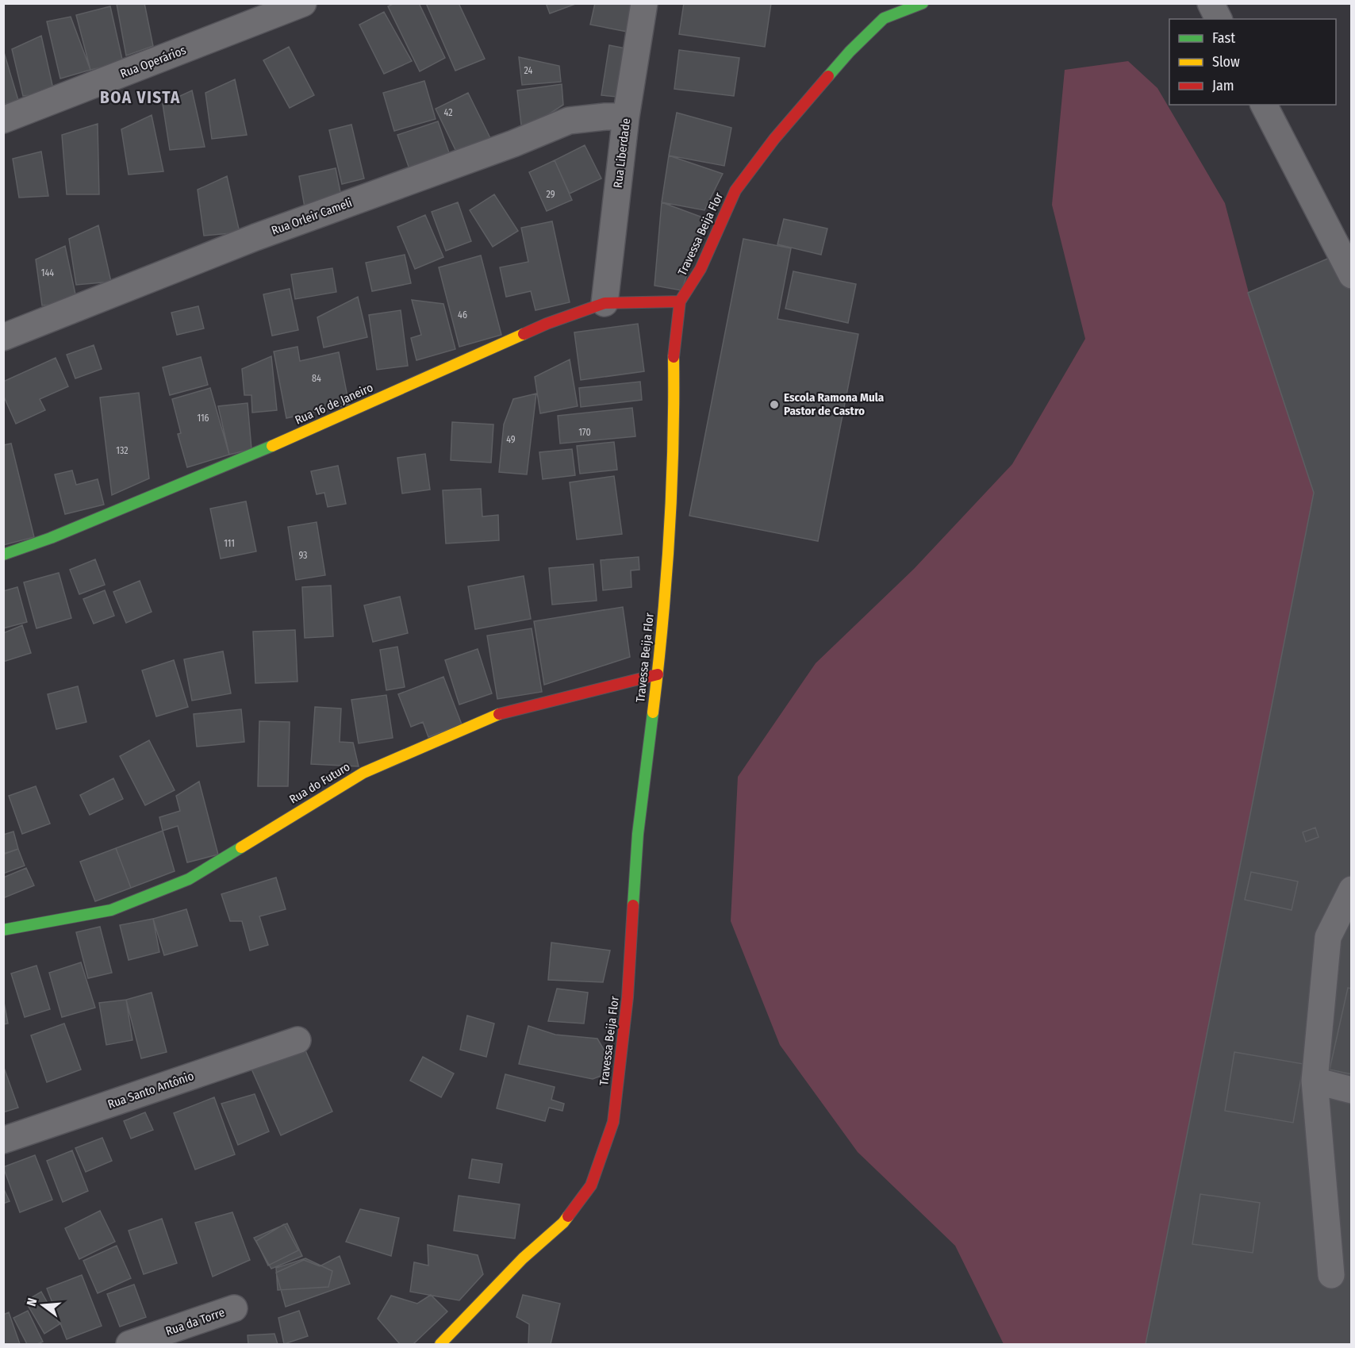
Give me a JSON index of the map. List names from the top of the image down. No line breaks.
{"streets":{"street":["Rua Operários","Rua Liberdade","Rua Orleir Cameli","Travessa Beija Flor","Rua 16 de Janeiro","Rua do Futuro","Rua Santo Antônio","Rua da Torre"]},"crossings":[["Rua Liberdade","Rua Orleir Cameli"],["Rua Liberdade","Rua 16 de Janeiro"],["Travessa Beija Flor","Rua 16 de Janeiro"],["Travessa Beija Flor","Rua do Futuro"]],"districts":["BOA VISTA"],"places":["Escola Ramona Mula Pastor de Castro"],"house_numbers":["24","42","29","144","46","84","116","170","49","132","111","93"],"legend":["Fast","Slow","Jam"],"north":"left"}
